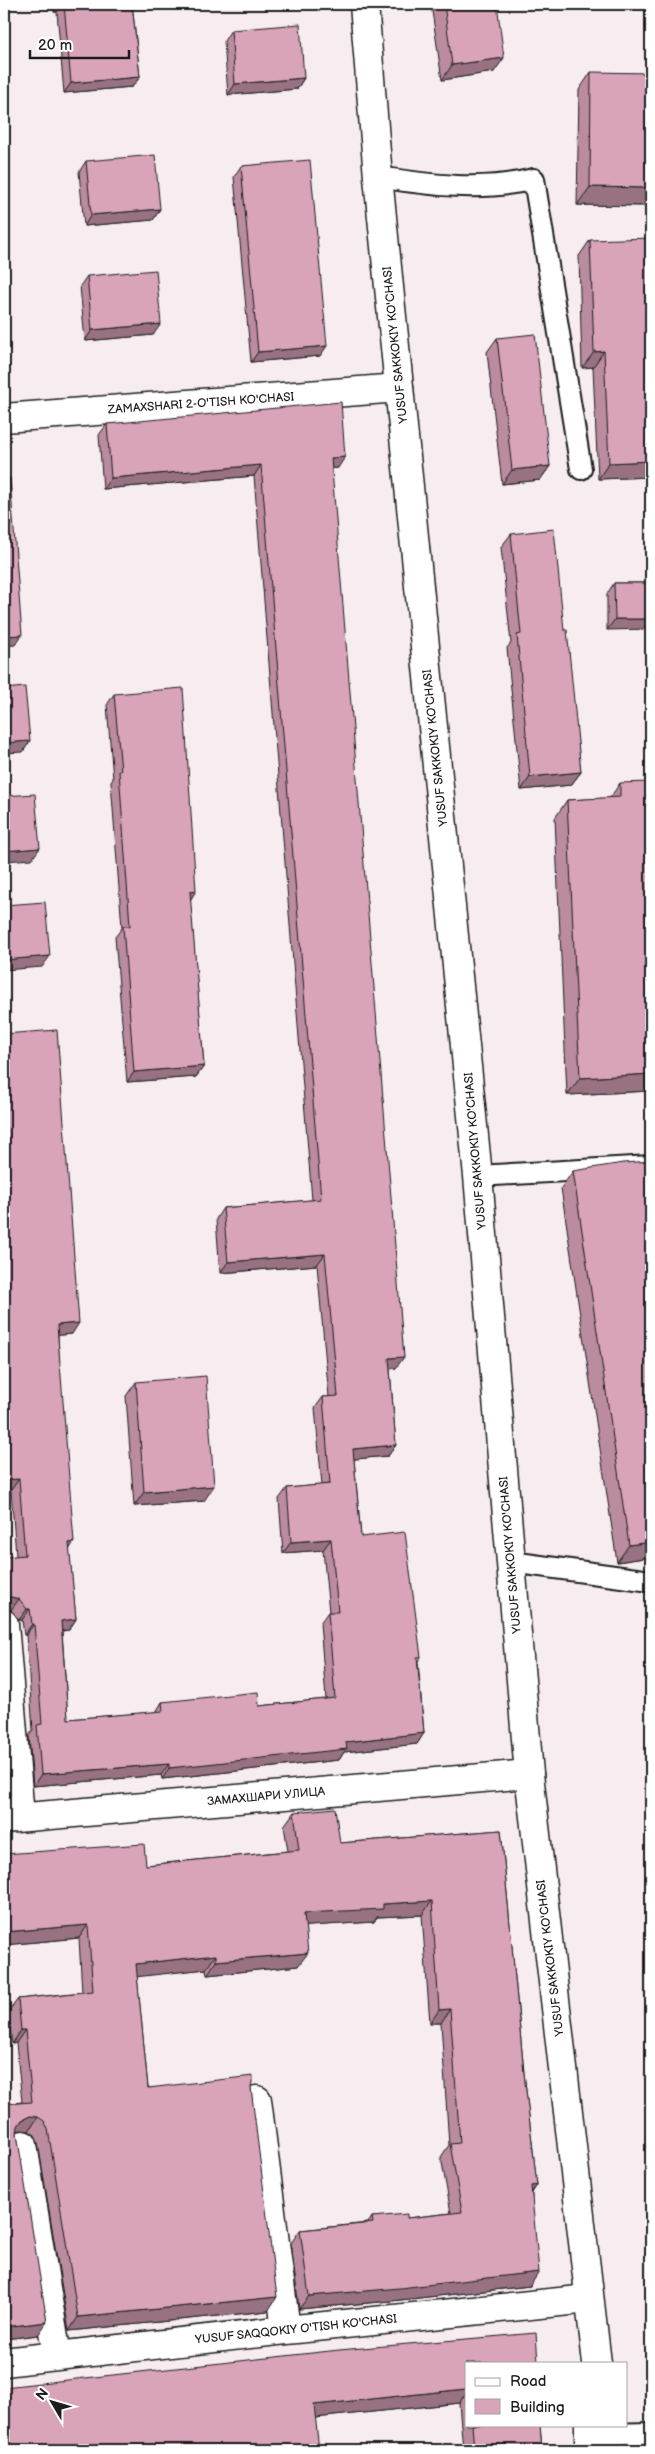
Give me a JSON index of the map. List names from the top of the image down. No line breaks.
{"streets":{"main road":["YUSUF SAKKOKIY KO'CHASI","ZAMAXSHARI 2-O'TISH KO'CHASI","ЗАМАХШАРИ УЛИЦА","YUSUF SAQQOKIY O'TISH KO'CHASI"]},"crossings":[["YUSUF SAKKOKIY KO'CHASI","ZAMAXSHARI 2-O'TISH KO'CHASI"],["YUSUF SAKKOKIY KO'CHASI","ЗАМАХШАРИ УЛИЦА"],["YUSUF SAKKOKIY KO'CHASI","YUSUF SAQQOKIY O'TISH KO'CHASI"]],"legend":["Road","Building"],"scale_bar":"20 m","north":"top left"}
